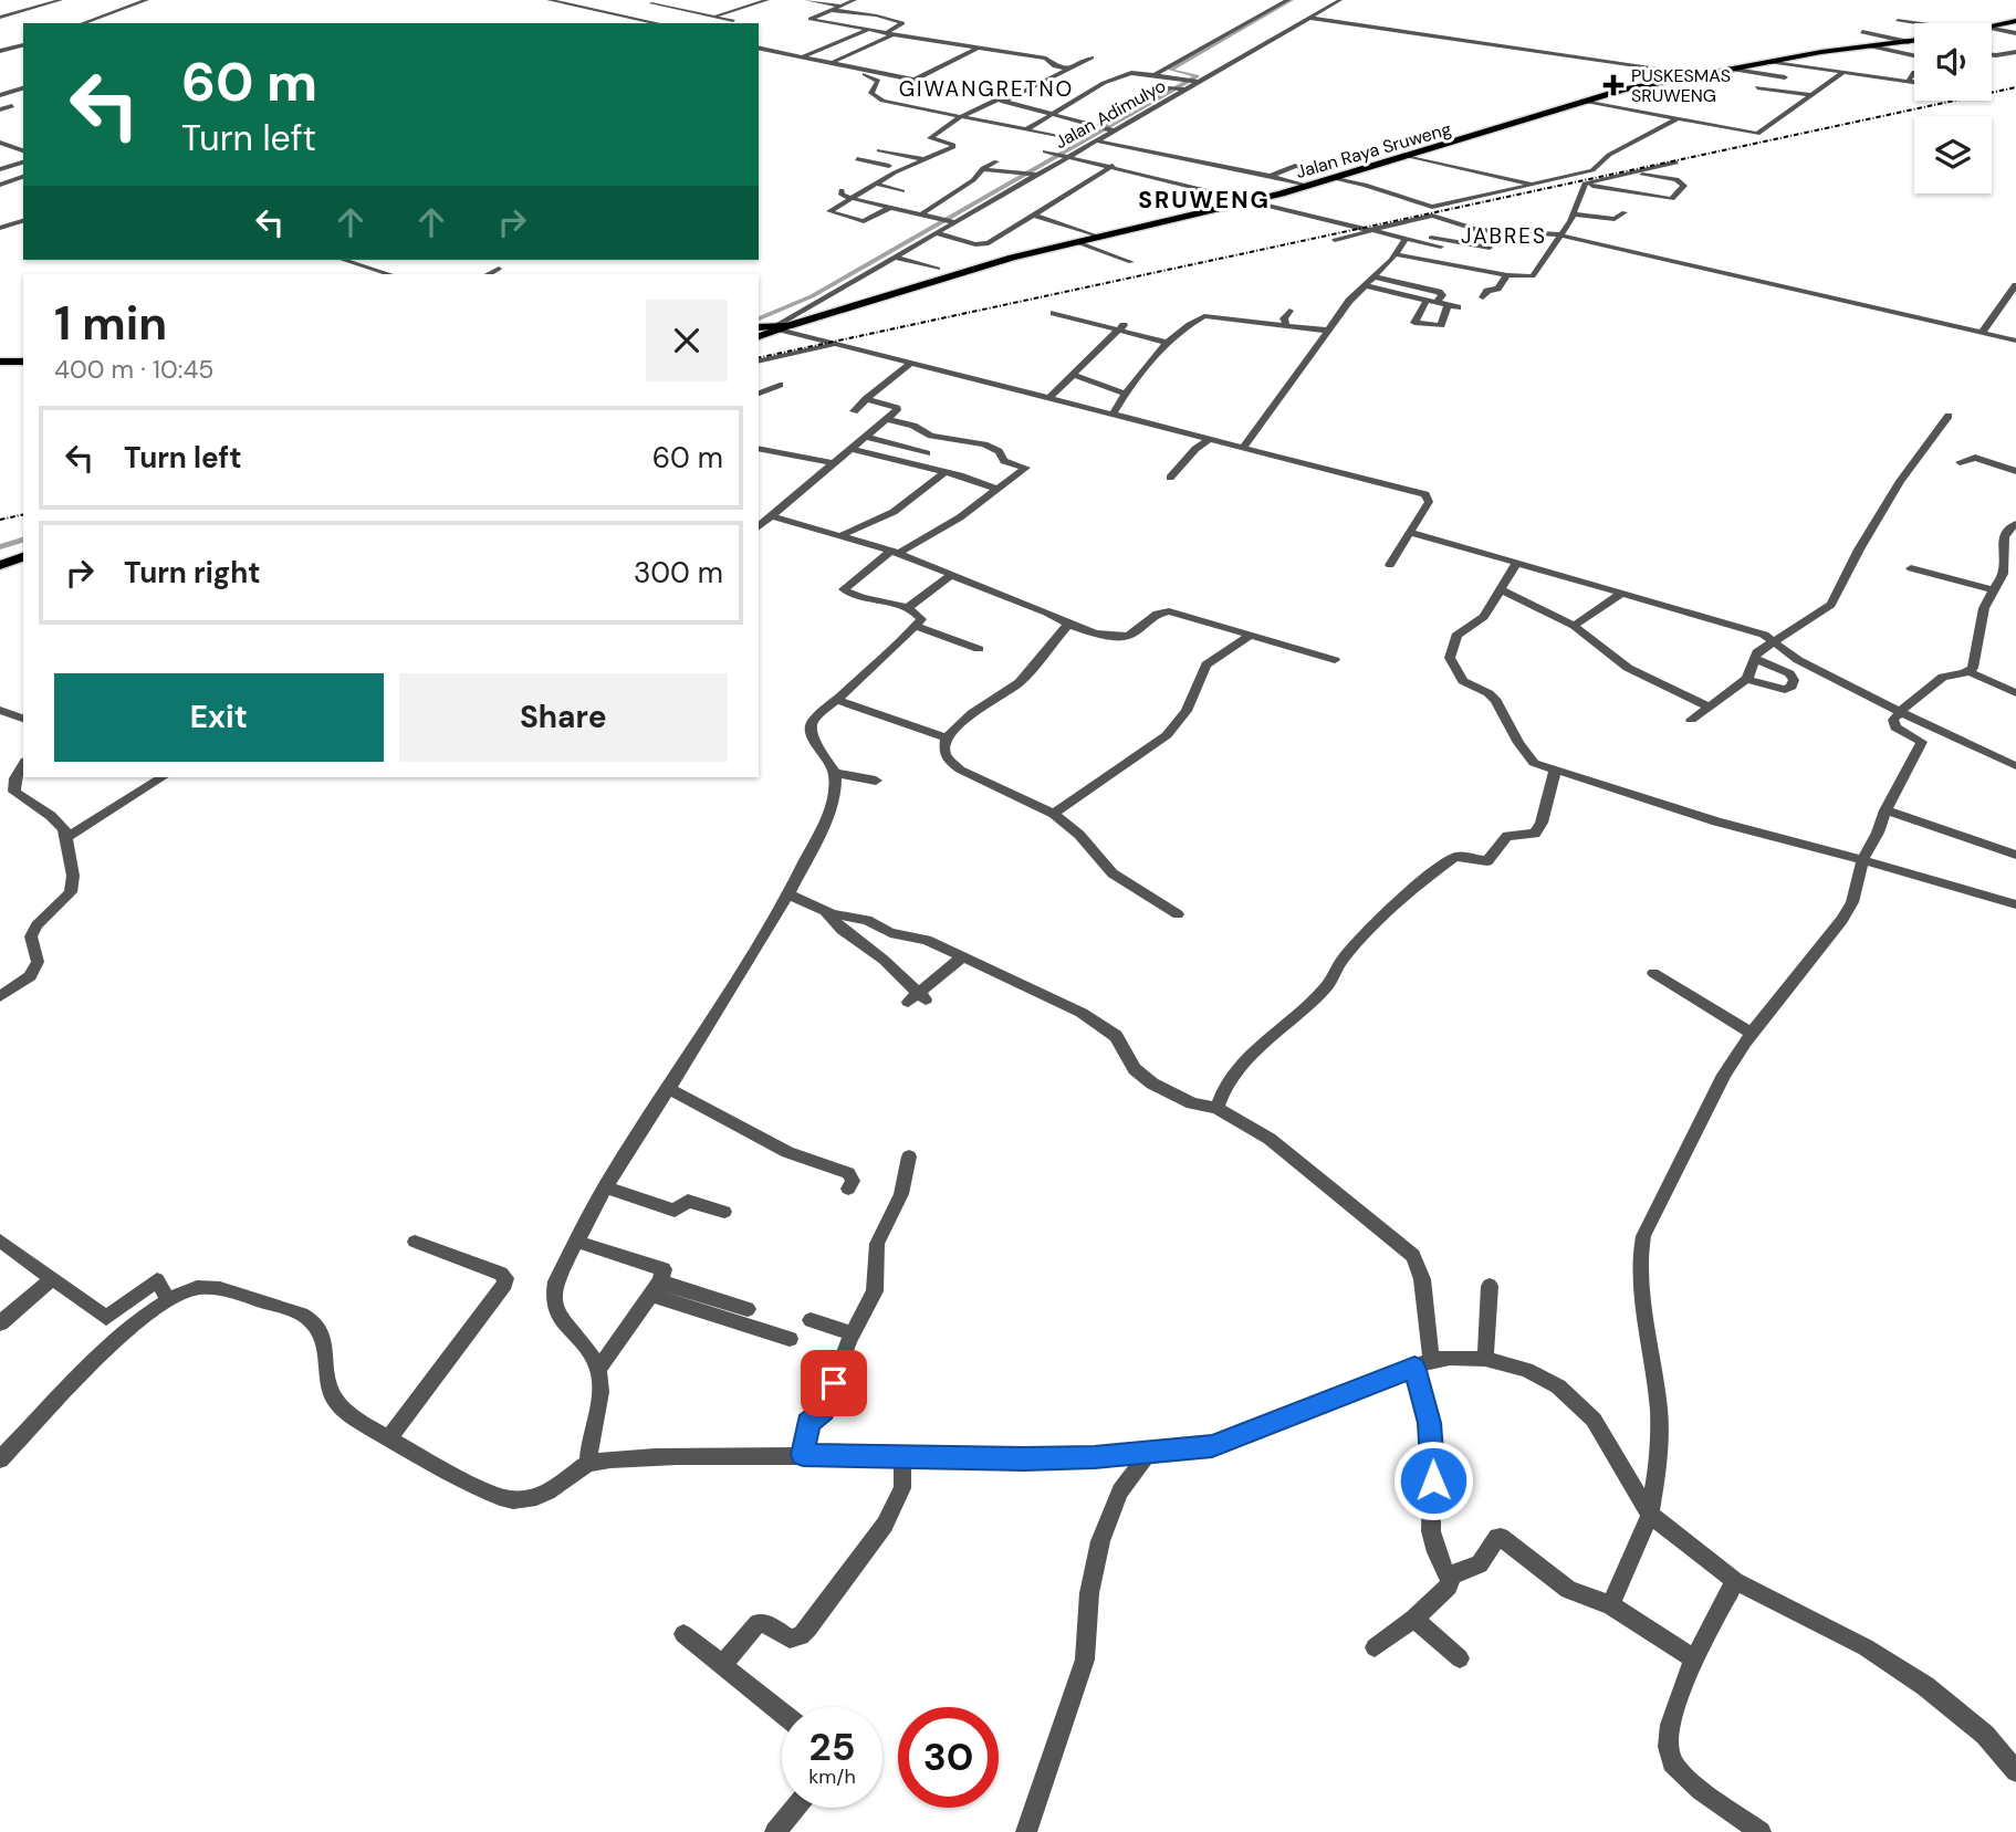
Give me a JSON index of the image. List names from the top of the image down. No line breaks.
{"streets":{"highway":["Jalan Raya Sruweng"],"street":["Jalan Adimulyo"]},"crossings":[["Jalan Adimulyo","Jalan Raya Sruweng"]],"districts":["GIWANGRETNO","SRUWENG","JABRES"],"places":{"health":["PUSKESMAS SRUWENG"]},"page":{"turn":["60 m","Turn left"],"heading":["1 min","400 m · 10:45"],"list":[{"name":"Turn left","value":"60 m"},{"name":"Turn right","value":"300 m"}],"buttons":["Exit","Share"],"speed":"25 km/h","limit":"30"}}
